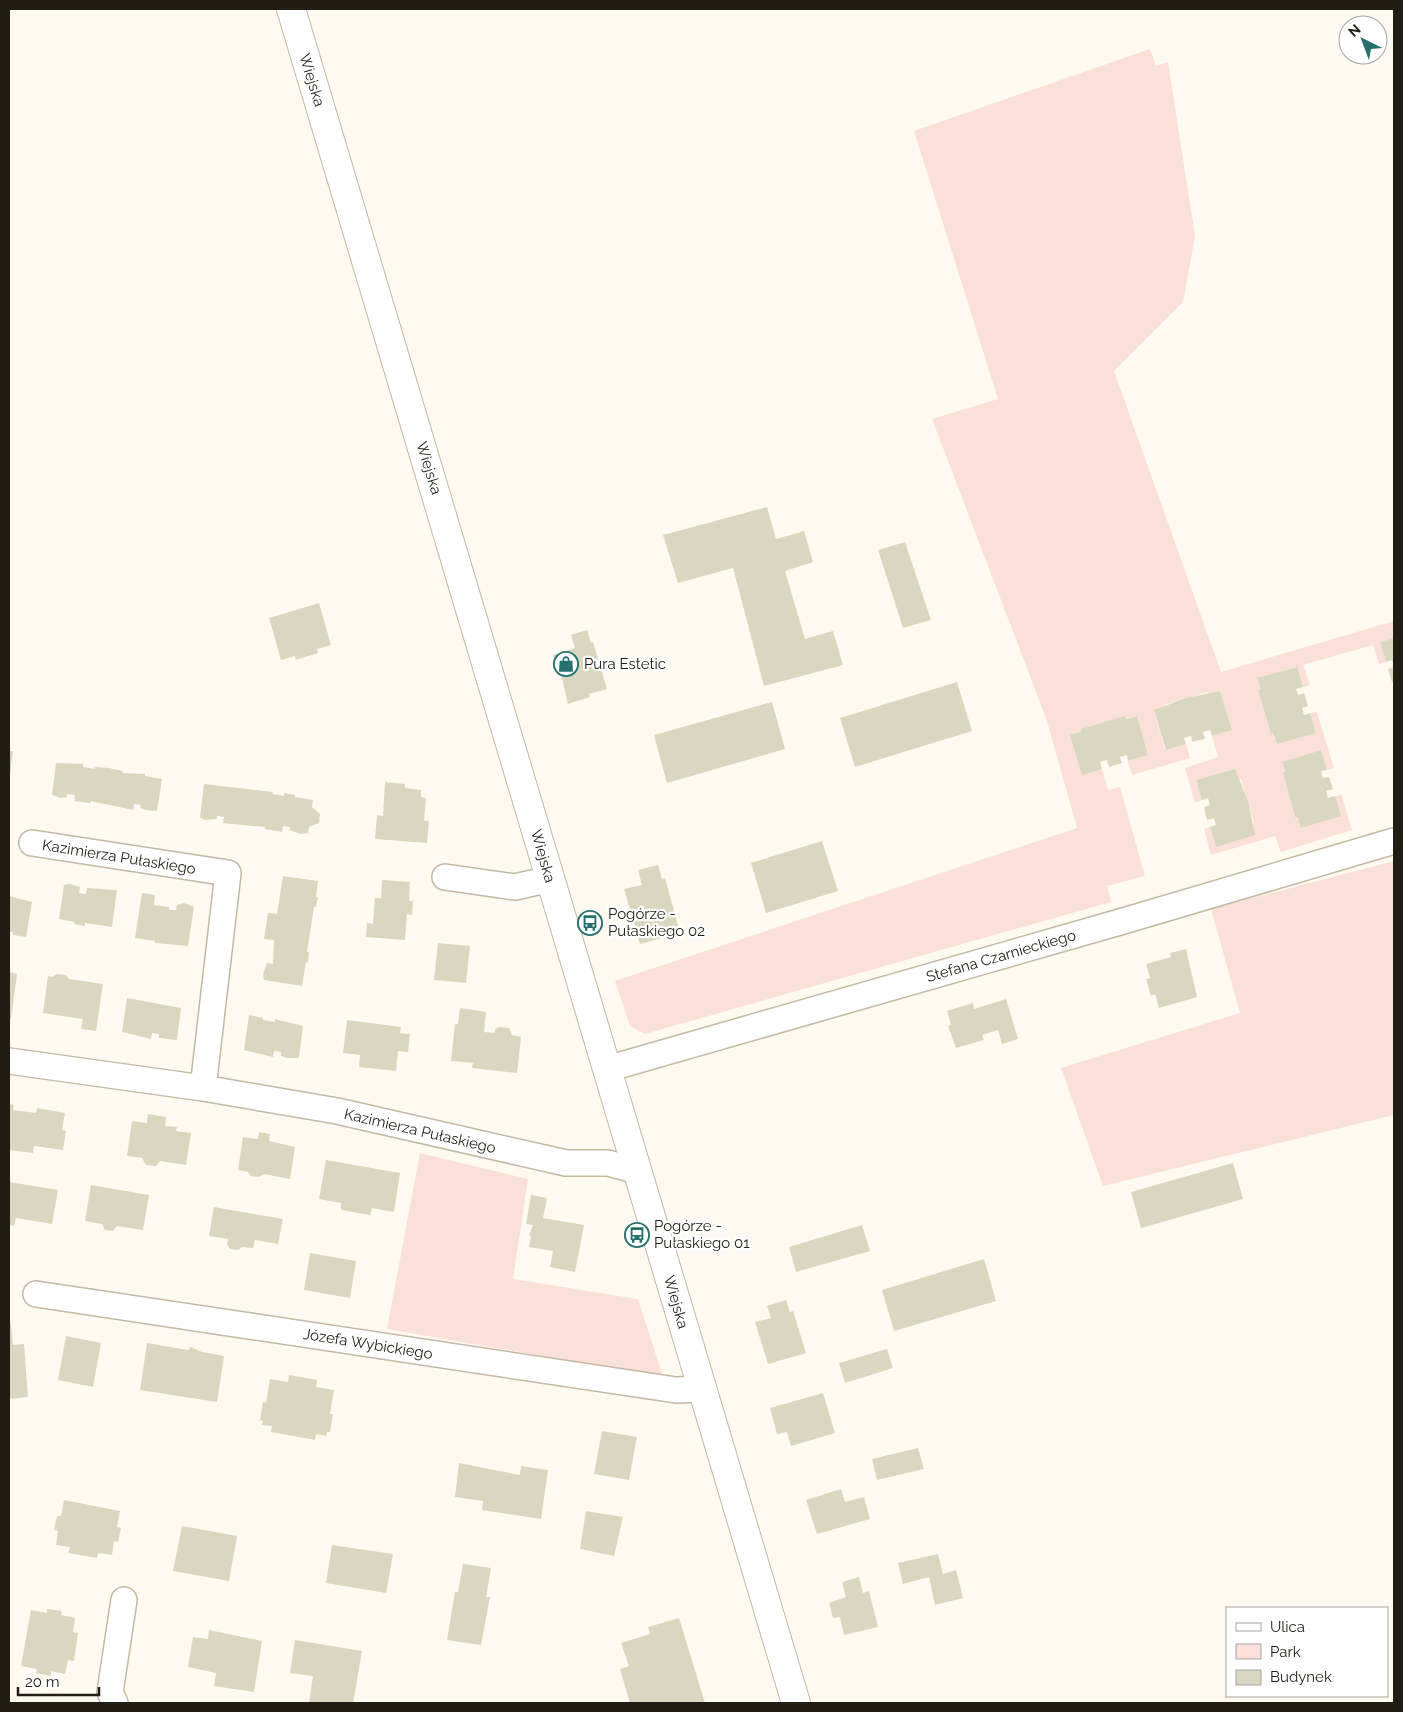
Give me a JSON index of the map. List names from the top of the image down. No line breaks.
{"streets":{"street":["Wiejska","Kazimierza Pułaskiego","Stefana Czarnieckiego","Józefa Wybickiego"]},"crossings":[["Wiejska","Kazimierza Pułaskiego"],["Wiejska","Stefana Czarnieckiego"],["Wiejska","Józefa Wybickiego"]],"places":{"shop":["Pura Estetic"],"bus stop":["Pogórze - Pułaskiego 02","Pogórze - Pułaskiego 01"]},"legend":["Ulica","Park","Budynek"],"scale_bar":"20 m","north":"top left"}
